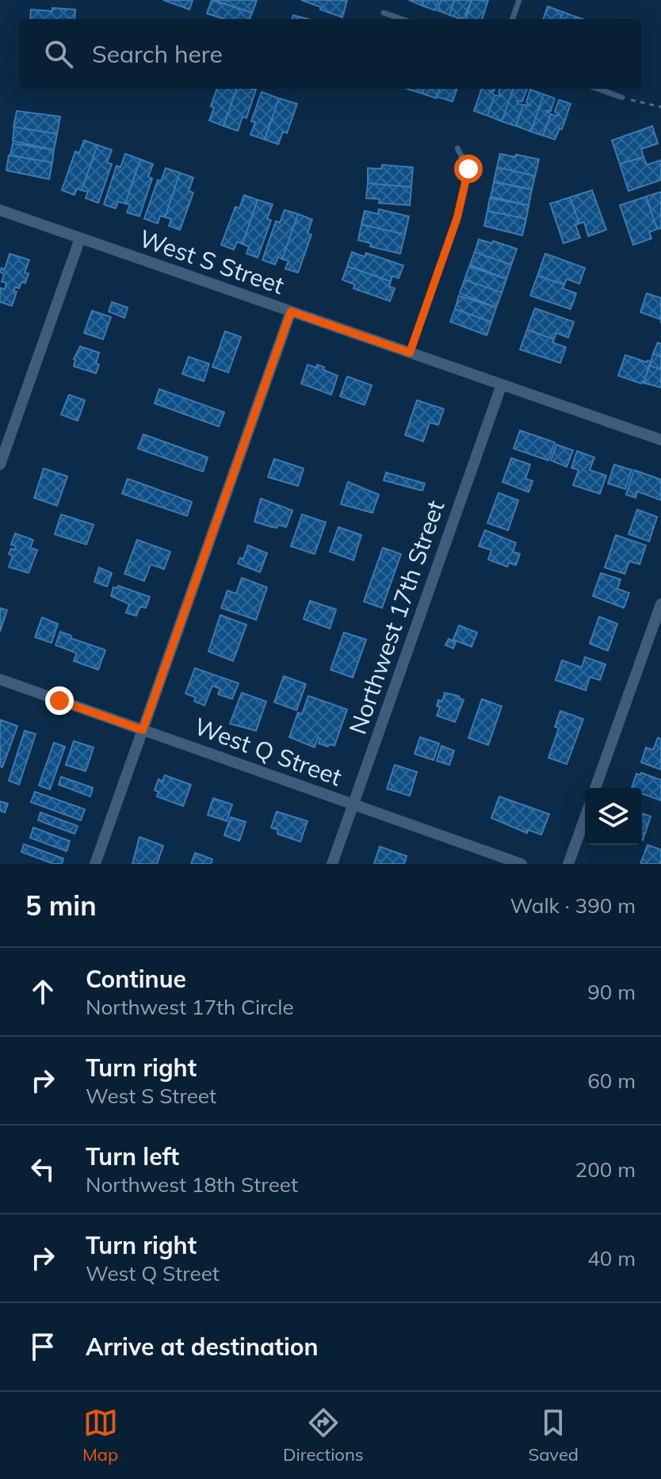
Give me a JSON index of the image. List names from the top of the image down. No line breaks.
{"streets":{"street":["West S Street","Northwest 17th Street","West Q Street"]},"crossings":[["West S Street","Northwest 17th Street"],["Northwest 17th Street","West Q Street"]],"page":{"search":"Search here","heading":["5 min","Walk · 390 m"],"list":[["Continue","Northwest 17th Circle","90 m"],["Turn right","West S Street","60 m"],["Turn left","Northwest 18th Street","200 m"],["Turn right","West Q Street","40 m"],"Arrive at destination"],"nav":["Map","Directions","Saved"]}}
